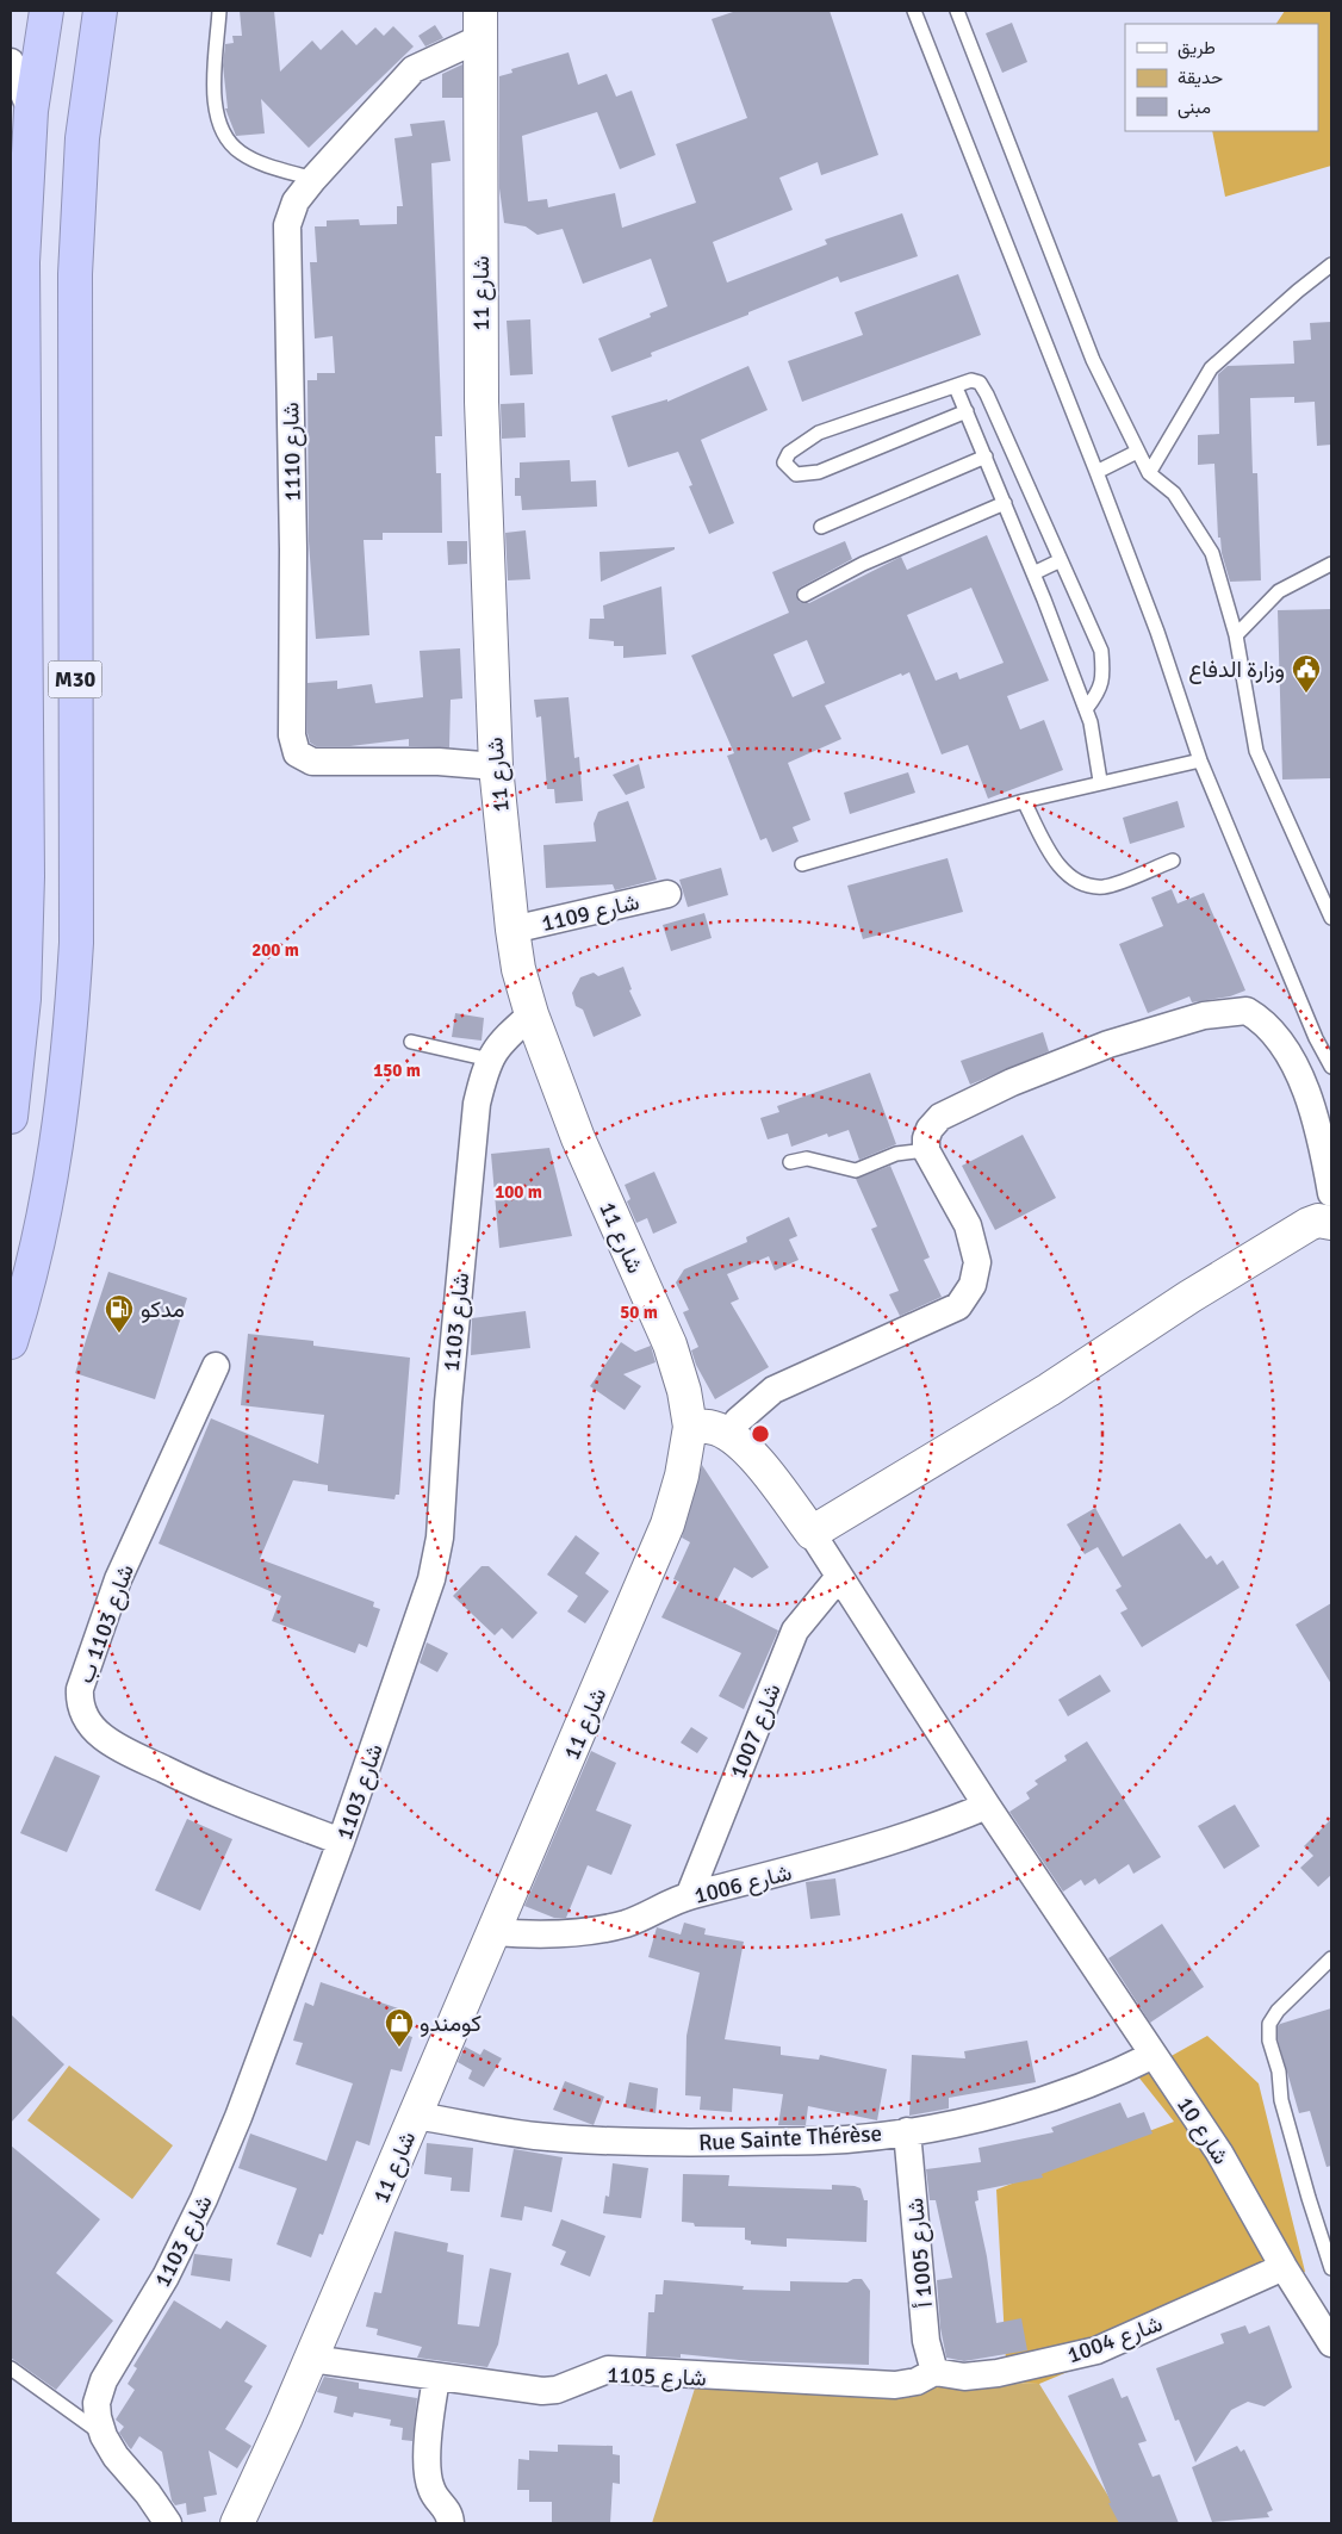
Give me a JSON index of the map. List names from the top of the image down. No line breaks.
{"streets":{"highway":["M30"],"street":["شارع 11","شارع 1110","شارع 1109","شارع 1103","شارع 1103 ب","شارع 1007","شارع 1006","شارع 10","Rue Sainte Thérèse","شارع 1005 أ","شارع 1004","شارع 1105"]},"crossings":[["شارع 11","شارع 1110"],["شارع 11","شارع 1109"],["شارع 11","شارع 1103"],["شارع 11","شارع 1006"],["شارع 11","Rue Sainte Thérèse"],["شارع 11","شارع 1105"],["شارع 1103","شارع 1103 ب"],["شارع 1007","شارع 1006"],["شارع 1007","شارع 10"],["شارع 1006","شارع 10"],["شارع 10","Rue Sainte Thérèse"],["شارع 10","شارع 1004"],["Rue Sainte Thérèse","شارع 1005 أ"],["شارع 1005 أ","شارع 1004"],["شارع 1005 أ","شارع 1105"],["شارع 1004","شارع 1105"]],"places":{"public building":["وزارة الدفاع"],"fuel station":["مدكو"],"shop":["كومندو"]},"legend":["طريق","حديقة","مبنى"],"rings":["200 m","150 m","100 m","50 m"]}
